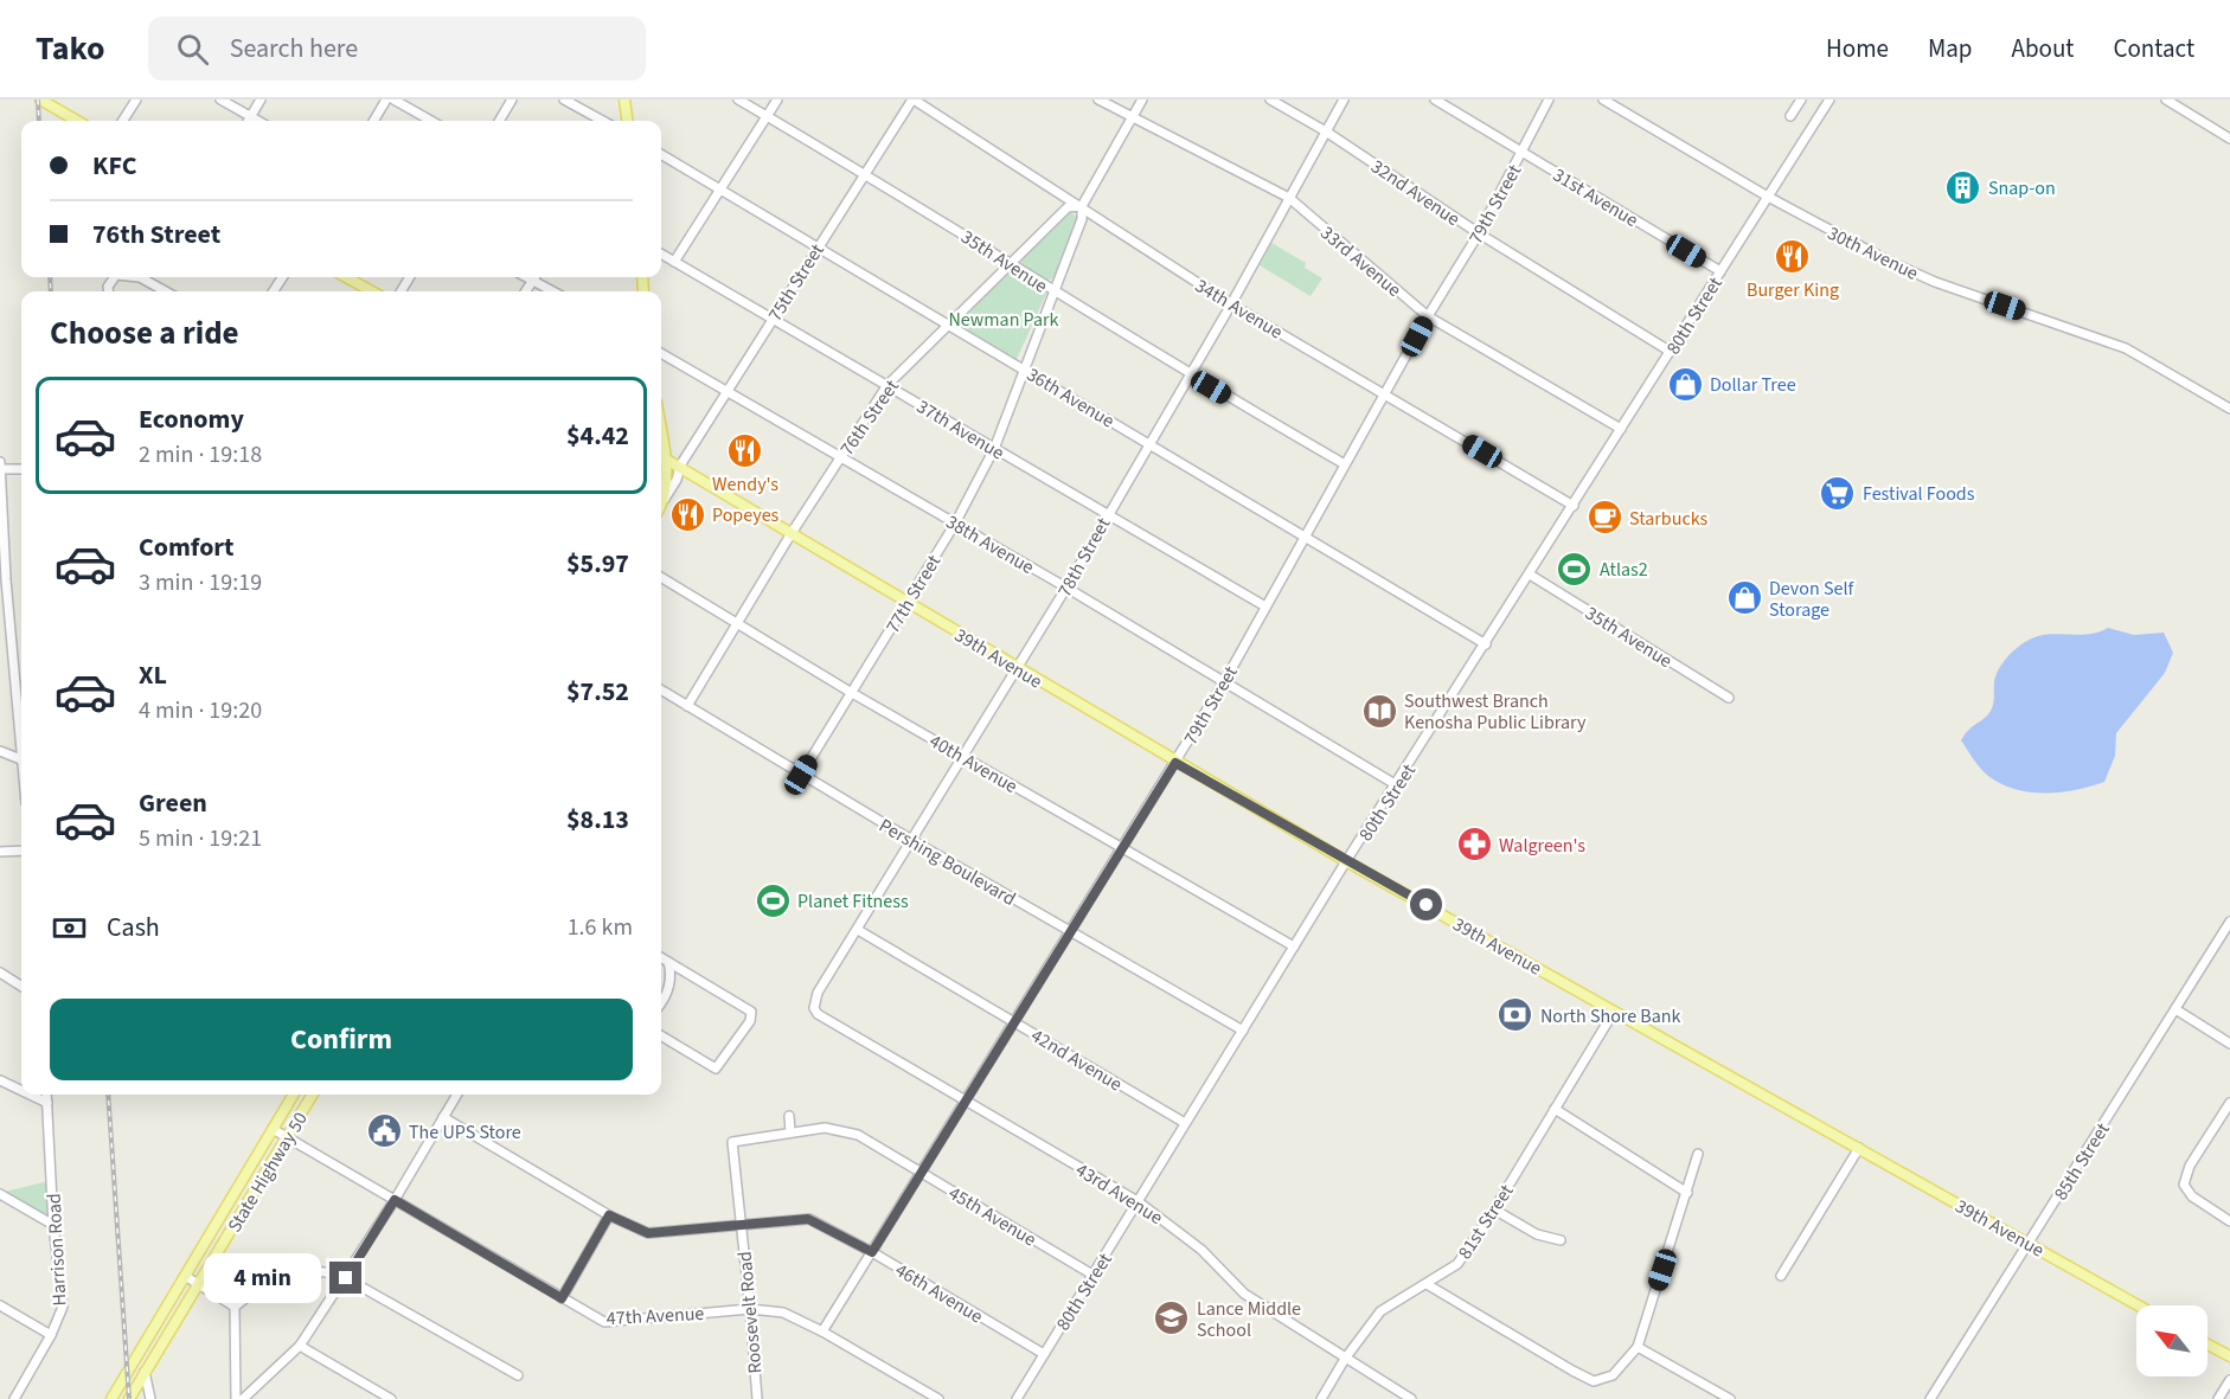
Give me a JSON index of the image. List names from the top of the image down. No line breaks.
{"streets":{"main road":["39th Avenue","State Highway 50"],"street":["32nd Avenue","31st Avenue","79th Street","30th Avenue","35th Avenue","33rd Avenue","75th Street","34th Avenue","80th Street","36th Avenue","76th Street","37th Avenue","38th Avenue","78th Street","77th Street","40th Avenue","Pershing Boulevard","42nd Avenue","85th Street","43rd Avenue","45th Avenue","81st Street","Harrison Road","46th Avenue","Roosevelt Road","47th Avenue"]},"crossings":[["32nd Avenue","79th Street"],["32nd Avenue","80th Street"],["32nd Avenue","78th Street"],["31st Avenue","79th Street"],["31st Avenue","80th Street"],["79th Street","35th Avenue"],["79th Street","33rd Avenue"],["79th Street","34th Avenue"],["79th Street","36th Avenue"],["79th Street","37th Avenue"],["79th Street","38th Avenue"],["79th Street","39th Avenue"],["79th Street","40th Avenue"],["79th Street","Pershing Boulevard"],["79th Street","42nd Avenue"],["79th Street","43rd Avenue"],["79th Street","45th Avenue"],["79th Street","46th Avenue"],["79th Street","47th Avenue"],["30th Avenue","80th Street"],["35th Avenue","75th Street"],["35th Avenue","80th Street"],["35th Avenue","76th Street"],["35th Avenue","78th Street"],["35th Avenue","77th Street"],["33rd Avenue","80th Street"],["33rd Avenue","78th Street"],["75th Street","34th Avenue"],["75th Street","36th Avenue"],["75th Street","37th Avenue"],["75th Street","38th Avenue"],["75th Street","39th Avenue"],["34th Avenue","80th Street"],["34th Avenue","76th Street"],["34th Avenue","78th Street"],["34th Avenue","77th Street"],["80th Street","36th Avenue"],["80th Street","38th Avenue"],["80th Street","39th Avenue"],["80th Street","40th Avenue"],["80th Street","Pershing Boulevard"],["80th Street","42nd Avenue"],["80th Street","43rd Avenue"],["80th Street","45th Avenue"],["80th Street","46th Avenue"],["36th Avenue","76th Street"],["36th Avenue","78th Street"],["36th Avenue","77th Street"],["76th Street","37th Avenue"],["76th Street","38th Avenue"],["76th Street","77th Street"],["76th Street","39th Avenue"],["76th Street","40th Avenue"],["76th Street","Pershing Boulevard"],["37th Avenue","78th Street"],["37th Avenue","77th Street"],["38th Avenue","78th Street"],["38th Avenue","77th Street"],["78th Street","39th Avenue"],["78th Street","40th Avenue"],["78th Street","Pershing Boulevard"],["78th Street","42nd Avenue"],["78th Street","43rd Avenue"],["77th Street","39th Avenue"],["77th Street","40th Avenue"],["77th Street","Pershing Boulevard"],["39th Avenue","85th Street"],["39th Avenue","81st Street"],["State Highway 50","47th Avenue"],["43rd Avenue","81st Street"],["45th Avenue","Roosevelt Road"],["46th Avenue","Roosevelt Road"],["Roosevelt Road","47th Avenue"]],"parks":["Newman Park"],"places":{"building":["Snap-on"],"restaurant":["Burger King","Wendy's","Popeyes"],"shop":["Dollar Tree","Devon Self Storage"],"supermarket":["Festival Foods"],"cafe":["Starbucks"],"sports":["Atlas2","Planet Fitness"],"library":["Southwest Branch Kenosha Public Library"],"pharmacy":["Walgreen's"],"bank":["North Shore Bank"],"public building":["The UPS Store"],"school or university":["Lance Middle School"]},"north":"top left","page":{"header":"Tako","search":"Search here","nav":["Home","Map","About","Contact"],"banner":["KFC","76th Street"],"heading":"Choose a ride","list":[{"name":"Economy","note":"2 min · 19:18","value":"$4.42"},{"name":"Comfort","note":"3 min · 19:19","value":"$5.97"},{"name":"XL","note":"4 min · 19:20","value":"$7.52"},{"name":"Green","note":"5 min · 19:21","value":"$8.13"}],"pay":["Cash","1.6 km"],"buttons":"Confirm","bubble":"4 min"}}
